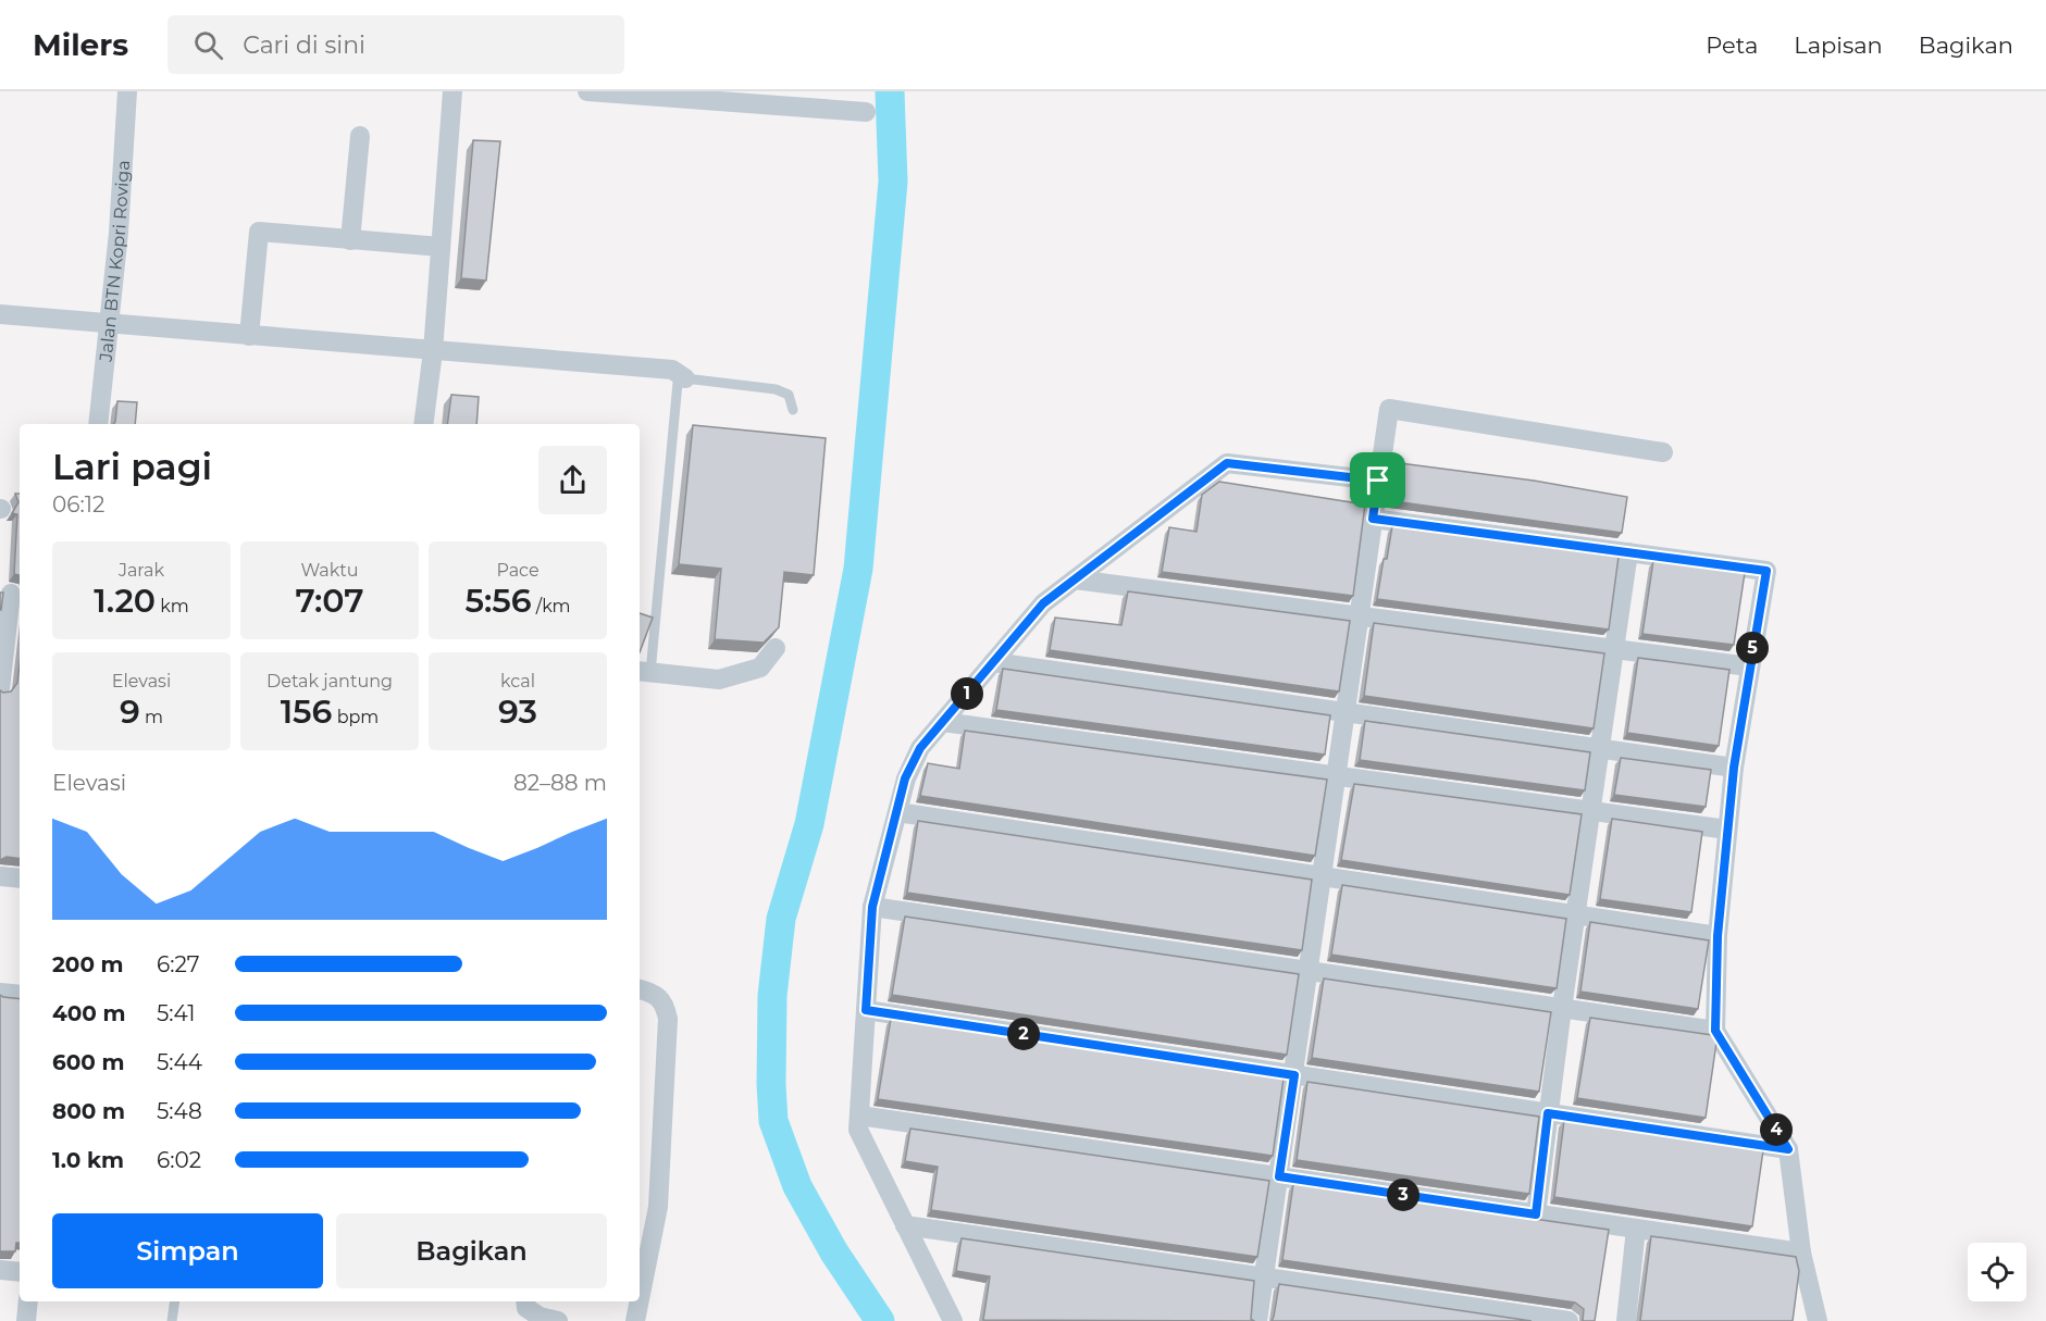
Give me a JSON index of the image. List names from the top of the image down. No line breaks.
{"streets":{"street":["Jalan BTN Kopri Roviga"]},"page":{"header":"Milers","search":"Cari di sini","nav":["Peta","Lapisan","Bagikan"],"heading":["Lari pagi","06:12"],"stats":[["Jarak","1.20 km"],["Waktu","7:07"],["Pace","5:56 /km"],["Elevasi","9 m"],["Detak jantung","156 bpm"],["kcal","93"]],"pins":["5","1","2","4","3"],"chart":["Elevasi","82–88 m"],"list":[{"name":"200 m","note":"6:27"},{"name":"400 m","note":"5:41"},{"name":"600 m","note":"5:44"},{"name":"800 m","note":"5:48"},{"name":"1.0 km","note":"6:02"}],"buttons":["Simpan","Bagikan"]}}
